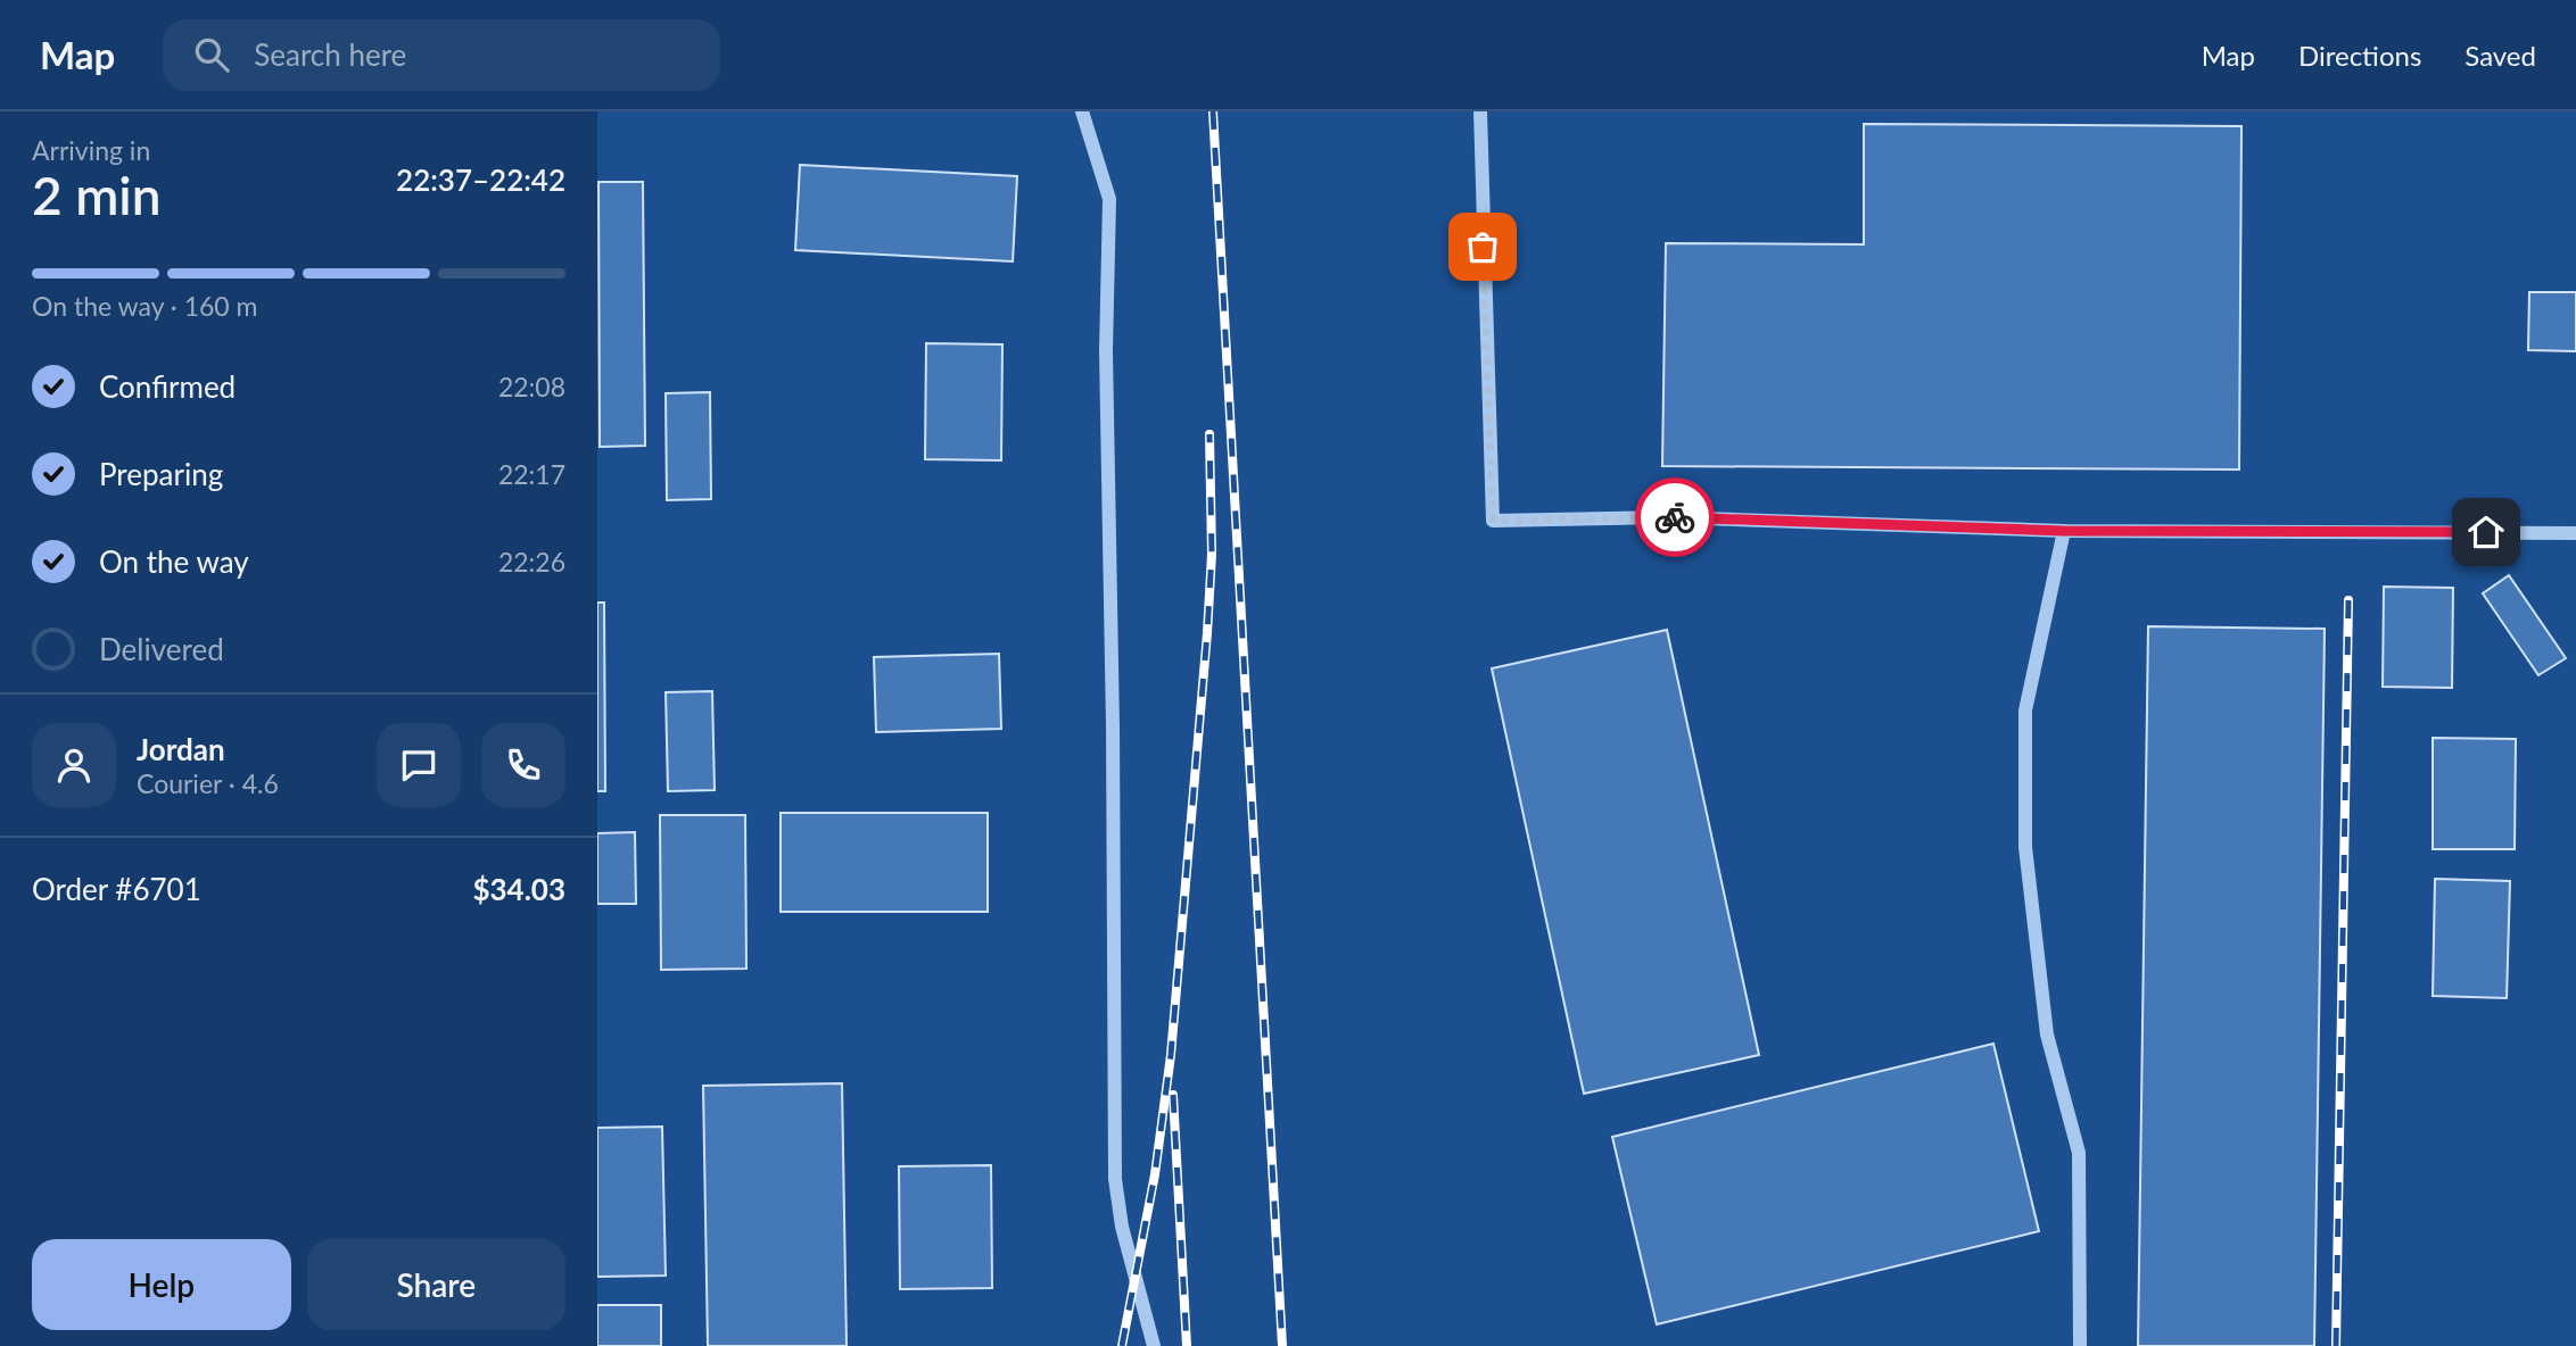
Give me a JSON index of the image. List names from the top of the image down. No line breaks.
{"page":{"header":"Map","search":"Search here","nav":["Map","Directions","Saved"],"heading":["2 min","Arriving in","22:37–22:42"],"panel":["Jordan","Courier · 4.6","Order #6701","$34.03"],"bar":"On the way · 160 m","list":[["Confirmed","22:08"],["Preparing","22:17"],["On the way","22:26"],"Delivered"],"buttons":["Help","Share"]}}
